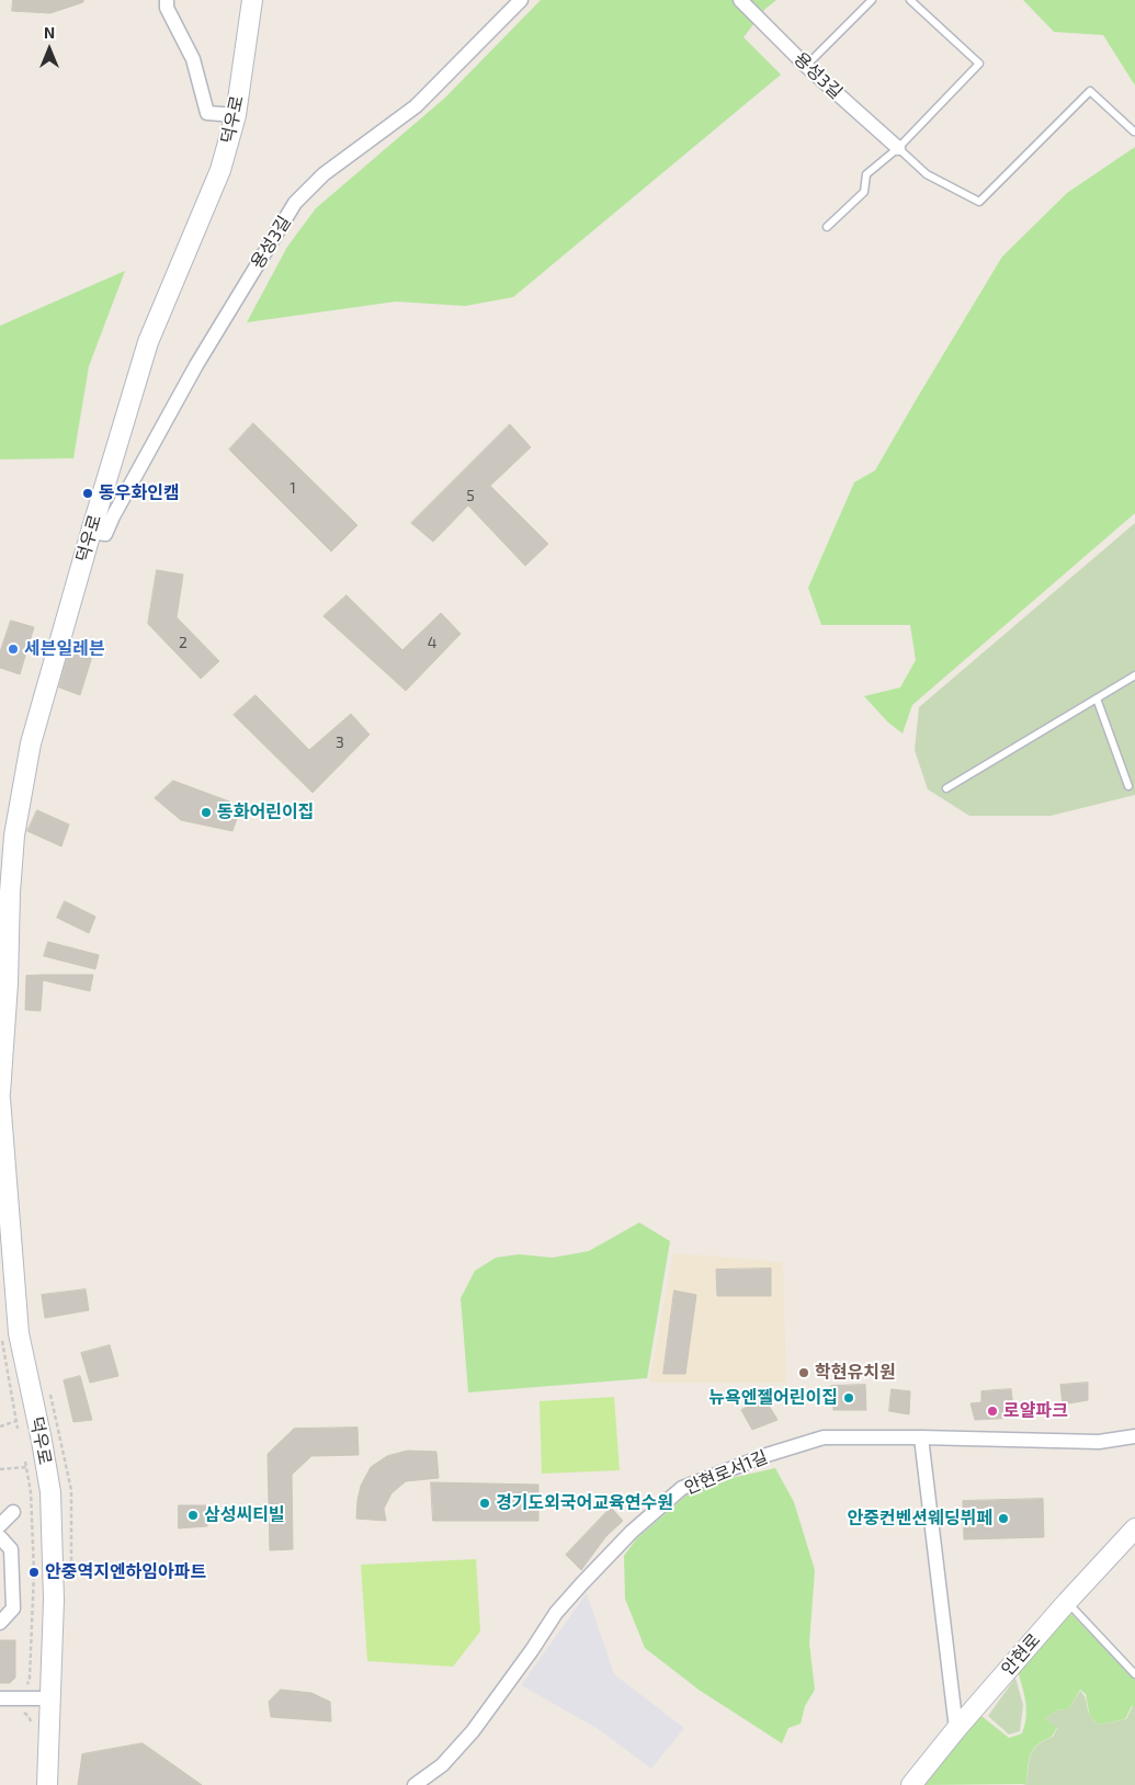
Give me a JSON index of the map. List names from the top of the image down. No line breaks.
{"streets":{"street":["용성3길","덕우로","안현로서1길","안현로"]},"crossings":[["용성3길","덕우로"]],"places":["동우화인캠","세븐일레븐","동화어린이집","학현유치원","뉴욕엔젤어린이집","로얄파크","경기도외국어교육연수원","삼성씨티빌","안중컨벤션웨딩뷔페","안중역지엔하임아파트"],"house_numbers":["1","5","2","4","3"],"north":"top"}
